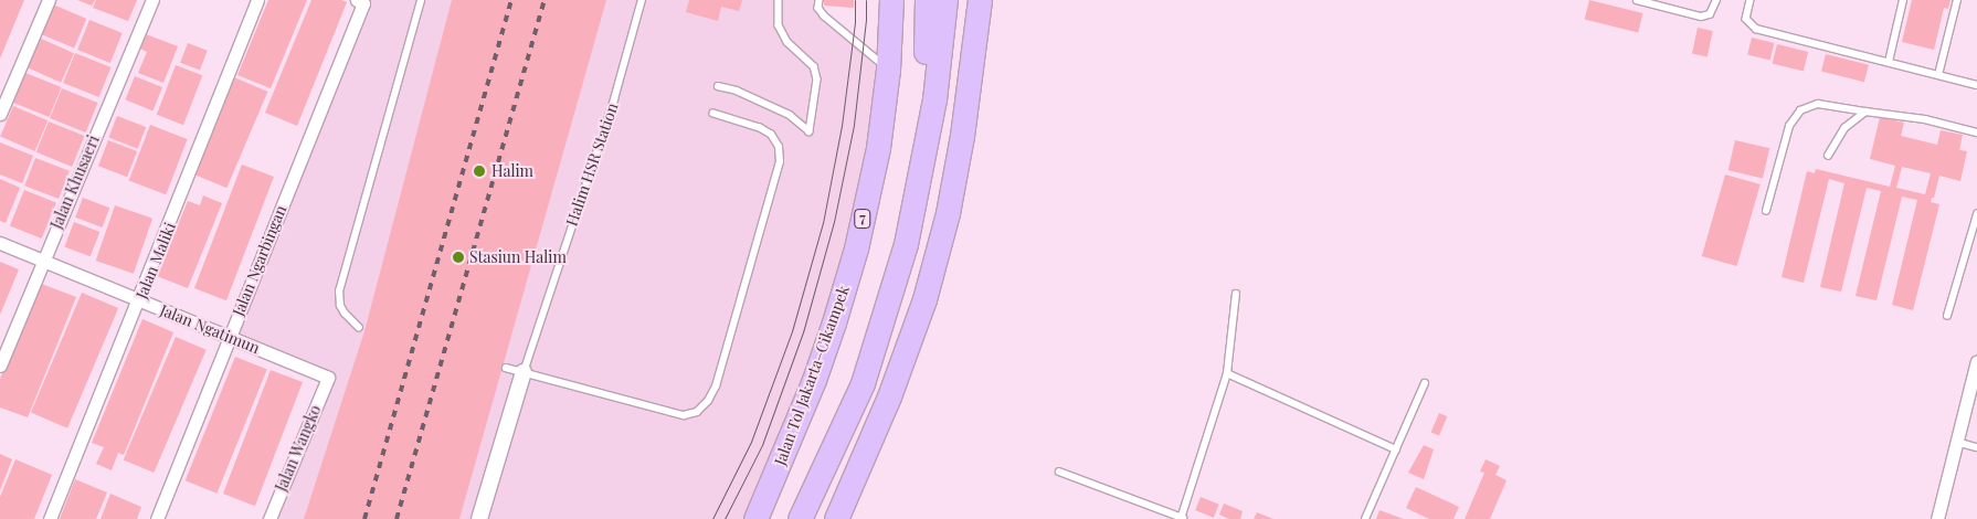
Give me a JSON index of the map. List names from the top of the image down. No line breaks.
{"streets":{"highway":["7","Jalan Tol Jakarta–Cikampek"],"street":["Jalan Khusaeri","Jalan Maliki","Jalan Ngarbingan","Jalan Ngatimun","Jalan Wangko"],"lane":["Halim HSR Station"]},"crossings":[["Jalan Khusaeri","Jalan Ngatimun"],["Jalan Maliki","Jalan Ngatimun"],["Jalan Ngarbingan","Jalan Ngatimun"],["Jalan Ngatimun","Jalan Wangko"]],"places":["Halim","Stasiun Halim"]}
